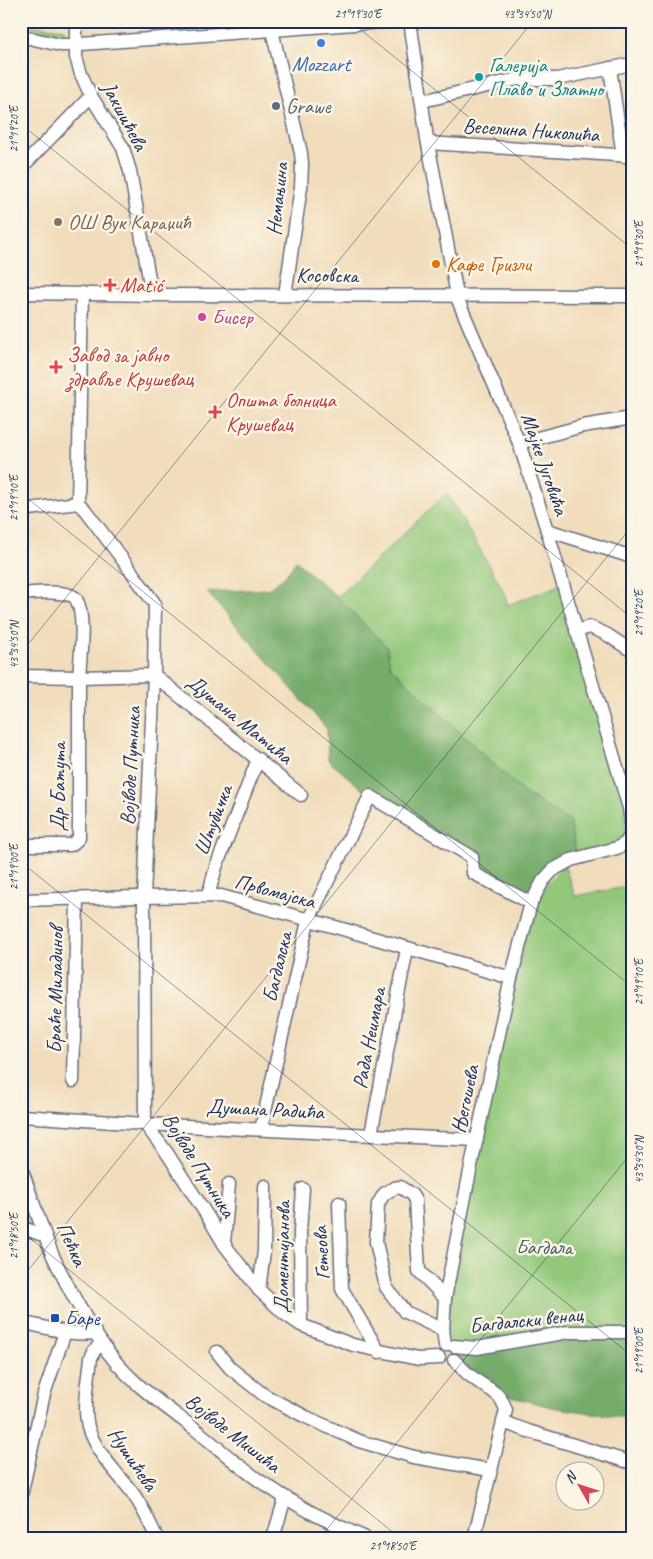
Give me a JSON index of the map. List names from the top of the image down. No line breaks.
{"streets":{"street":["Јакшићева","Веселина Николића","Немањина","Косовска","Мајке Југовића","Душана Матића","Војводе Путника","Др Батута","Штубичка","Првомајска","Багдалска","Браће Миладинов","Рада Неимара","Његошева","Душана Радића","Пећка","Гетеова","Доментијанова","Багдалски венац","Војводе Мишића","Нушићева"]},"crossings":[["Јакшићева","Косовска"],["Веселина Николића","Мајке Југовића"],["Немањина","Косовска"],["Косовска","Мајке Југовића"],["Мајке Југовића","Његошева"],["Душана Матића","Војводе Путника"],["Душана Матића","Штубичка"],["Војводе Путника","Првомајска"],["Војводе Путника","Његошева"],["Војводе Путника","Душана Радића"],["Војводе Путника","Гетеова"],["Војводе Путника","Доментијанова"],["Војводе Путника","Багдалски венац"],["Штубичка","Првомајска"],["Првомајска","Багдалска"],["Првомајска","Браће Миладинов"],["Првомајска","Рада Неимара"],["Првомајска","Његошева"],["Багдалска","Његошева"],["Багдалска","Душана Радића"],["Рада Неимара","Душана Радића"],["Његошева","Душана Радића"],["Његошева","Багдалски венац"],["Пећка","Војводе Мишића"],["Пећка","Нушићева"],["Војводе Мишића","Нушићева"]],"parks":["Багдала"],"places":{"other":["Mozzart","Галерија Плаво и Златно","Grawe","ОШ Вук Караџић","Кафе Гризли","Бисер"],"health":["Matić","Завод за јавно здравље Крушевац","Општа болница Крушевац"],"transit":["Баре"]},"north":"top left","coordinates":["21°19'30\"E","43°34'50\"N","21°19'20\"E","21°19'10\"E","21°19'00\"E","43°34'30\"N","21°18'50\"E"]}
